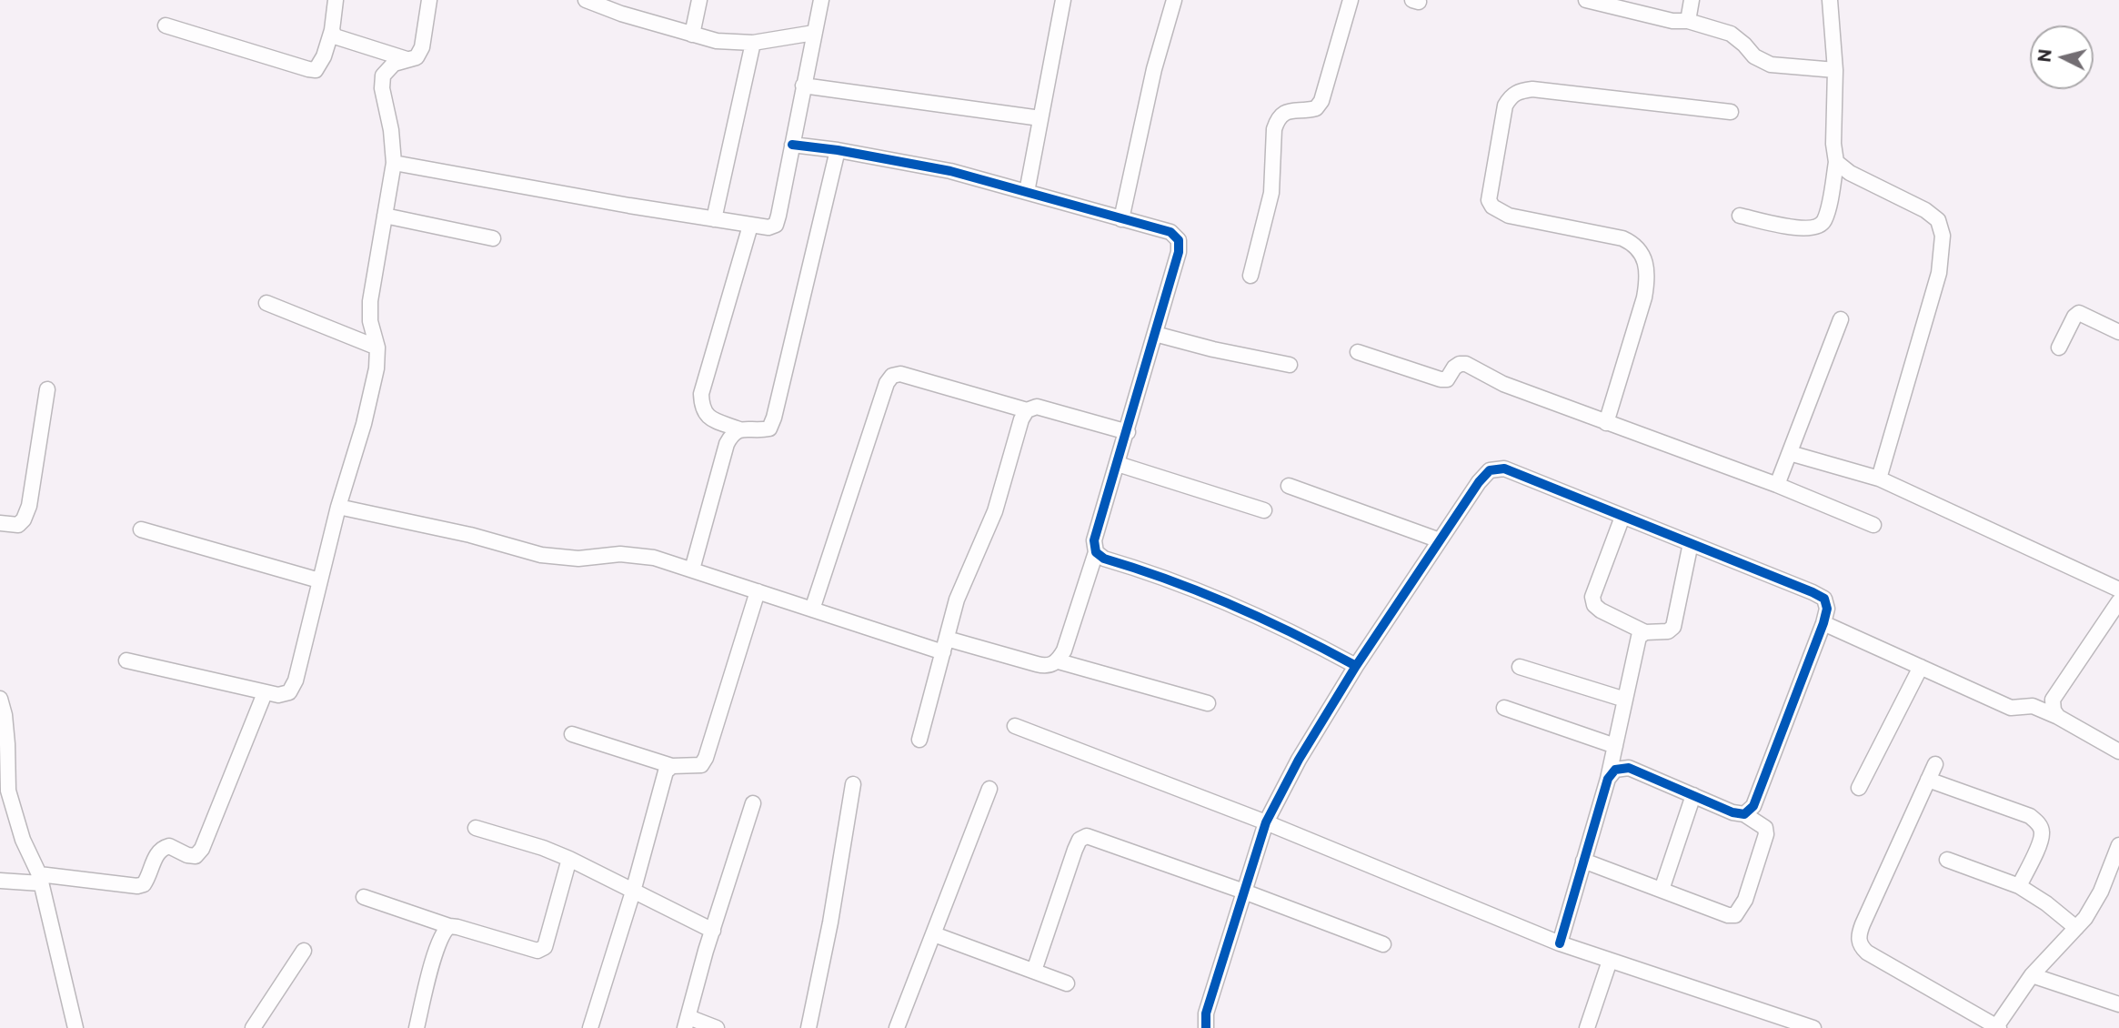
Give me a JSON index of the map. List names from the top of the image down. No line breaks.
{"north":"left"}
